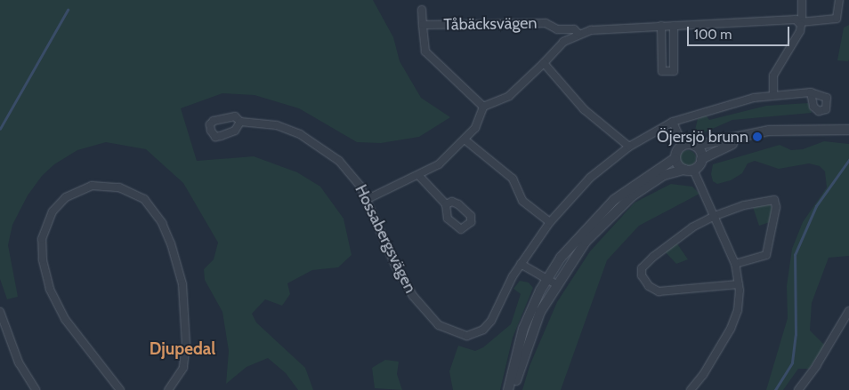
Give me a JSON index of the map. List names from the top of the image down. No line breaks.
{"streets":{"street":["Tåbäcksvägen","Hossabergsvägen"]},"districts":["Djupedal"],"places":["Öjersjö brunn"],"scale_bar":"100 m"}
